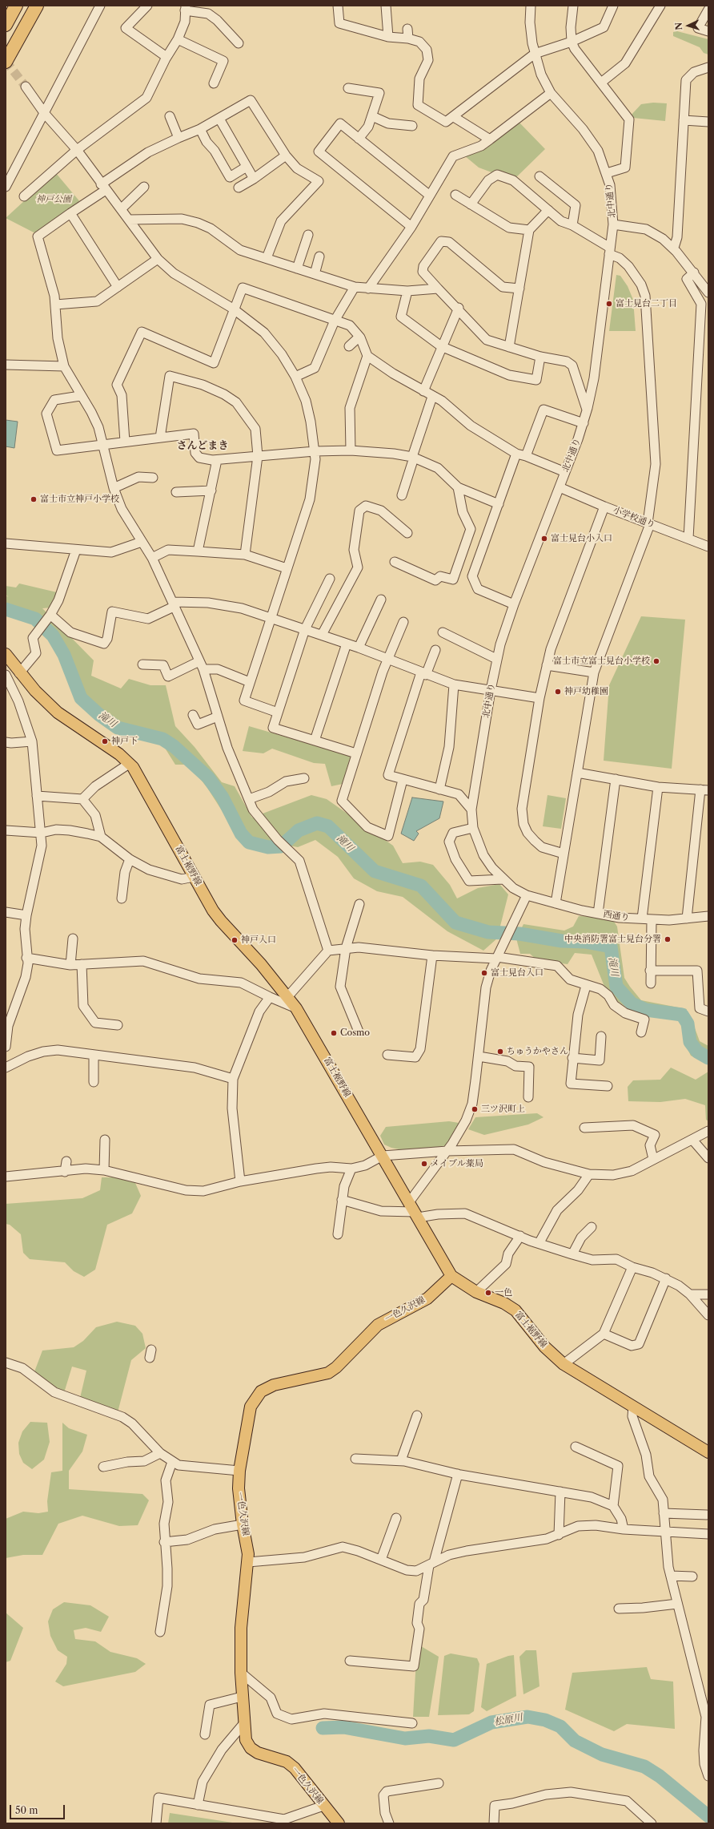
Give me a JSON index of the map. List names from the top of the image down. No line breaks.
{"streets":{"main road":["富士裾野線","一色久沢線"],"street":["北中通り","小学校通り","西通り"]},"crossings":[["北中通り","小学校通り"],["北中通り","西通り"],["富士裾野線","一色久沢線"]],"districts":["さんどまき"],"water":["滝川","松原川"],"parks":["神戸公園"],"places":["富士見台二丁目","富士市立神戸小学校","富士見台小入口","富士市立富士見台小学校","神戸幼稚園","神戸下","中央消防署富士見台分署","神戸入口","富士見台入口","Cosmo","ちゅうかやさん","三ツ沢町上","メイプル薬局","一色"],"scale_bar":"50 m","north":"left"}
